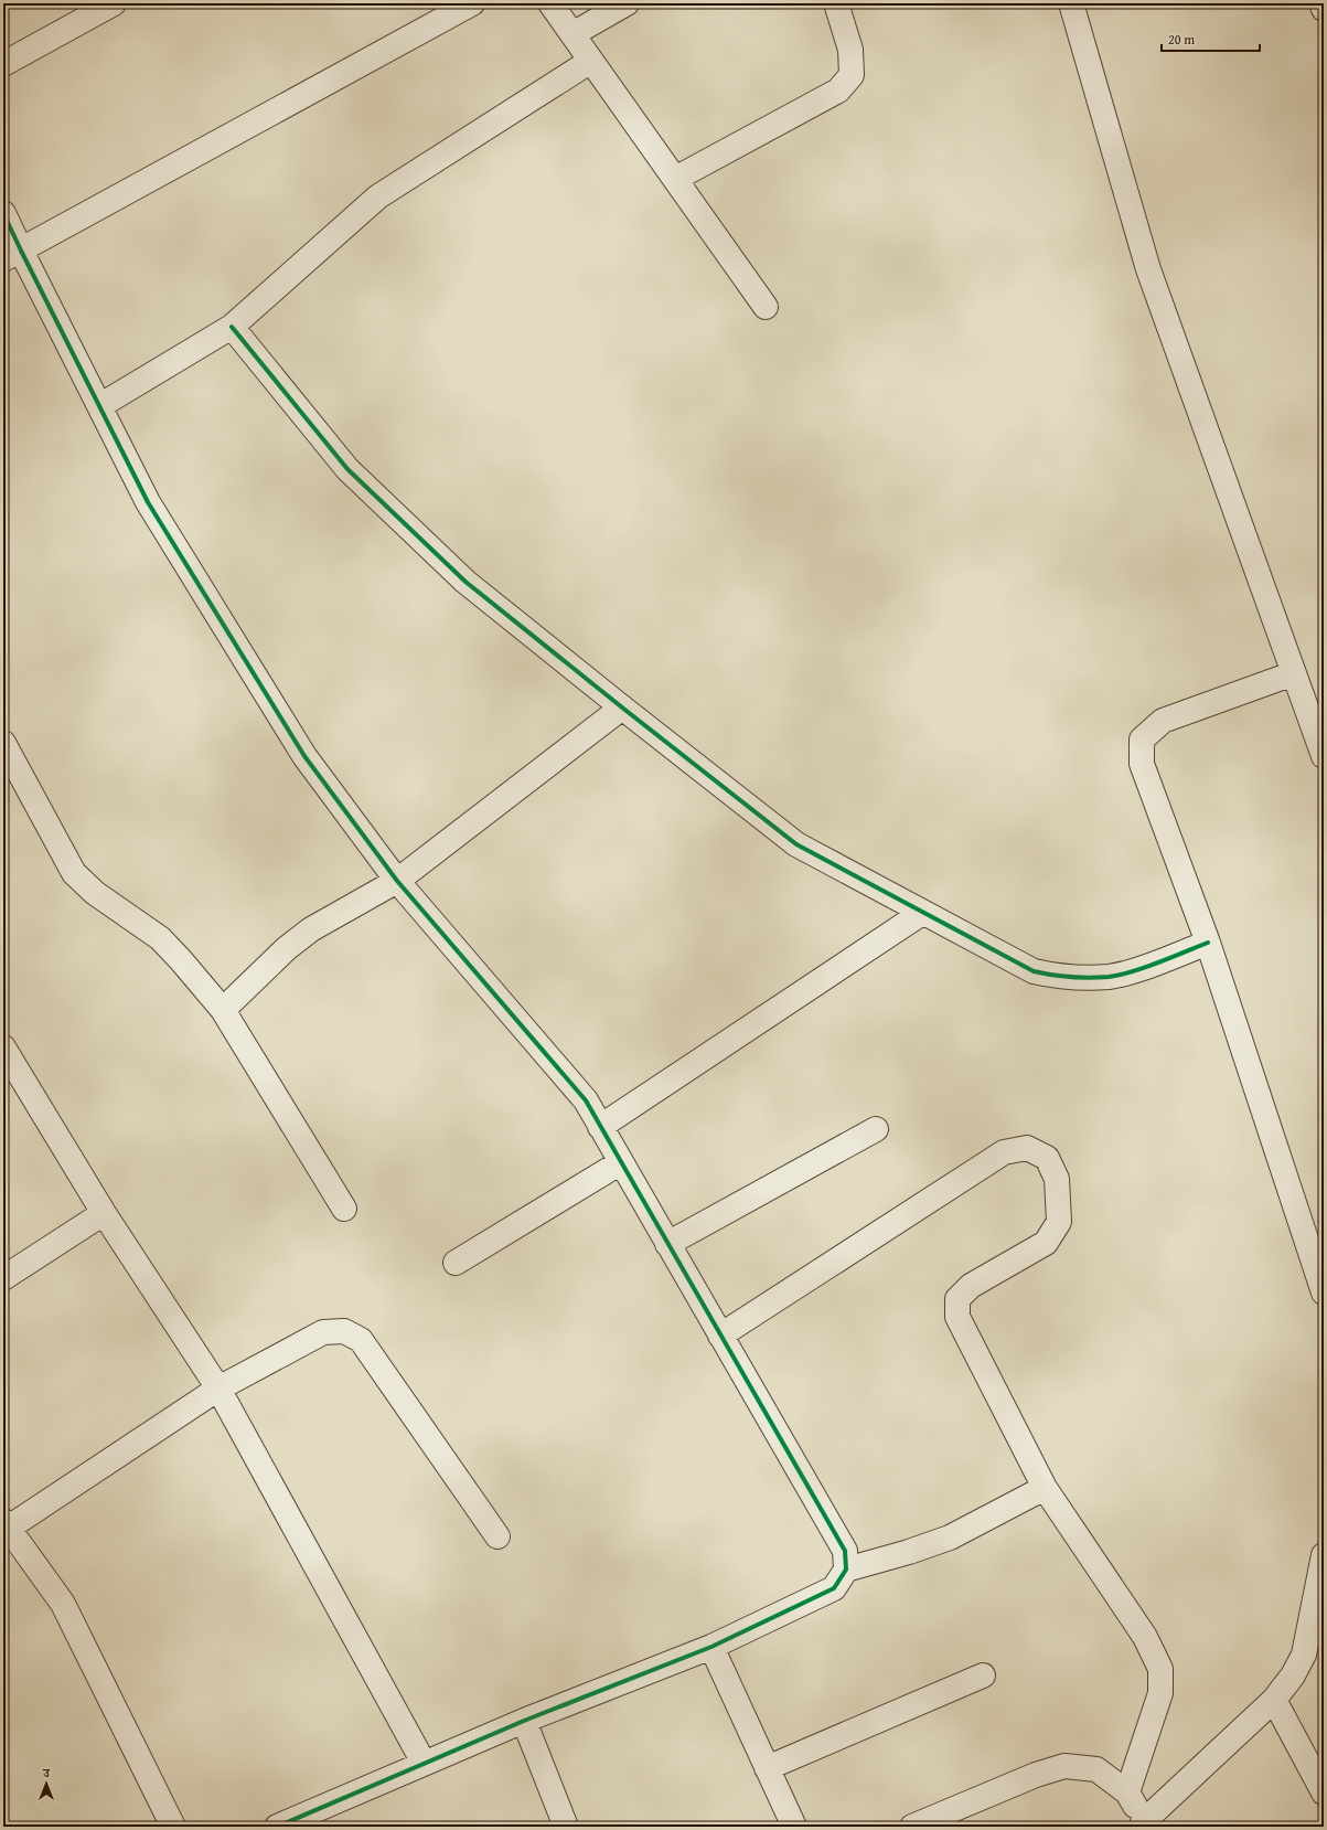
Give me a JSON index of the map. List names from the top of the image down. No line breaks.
{"scale_bar":"20 m","north":"top"}
